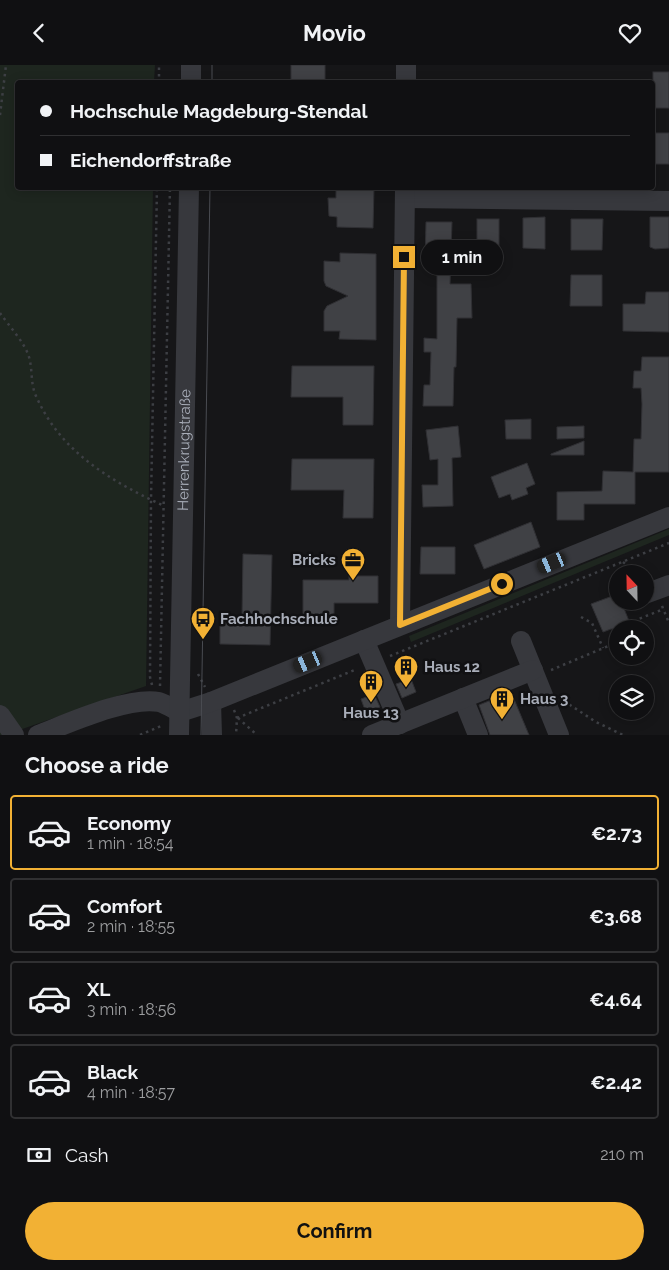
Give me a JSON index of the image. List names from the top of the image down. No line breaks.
{"streets":{"street":["Herrenkrugstraße"]},"places":{"office":["Bricks"],"bus stop":["Fachhochschule"],"building":["Haus 12","Haus 13","Haus 3"]},"north":"top","page":{"header":"Movio","banner":["Hochschule Magdeburg-Stendal","Eichendorffstraße"],"bubble":"1 min","heading":"Choose a ride","list":[{"name":"Economy","note":"1 min · 18:54","value":"€2.73"},{"name":"Comfort","note":"2 min · 18:55","value":"€3.68"},{"name":"XL","note":"3 min · 18:56","value":"€4.64"},{"name":"Black","note":"4 min · 18:57","value":"€2.42"}],"pay":["Cash","210 m"],"buttons":"Confirm"}}
